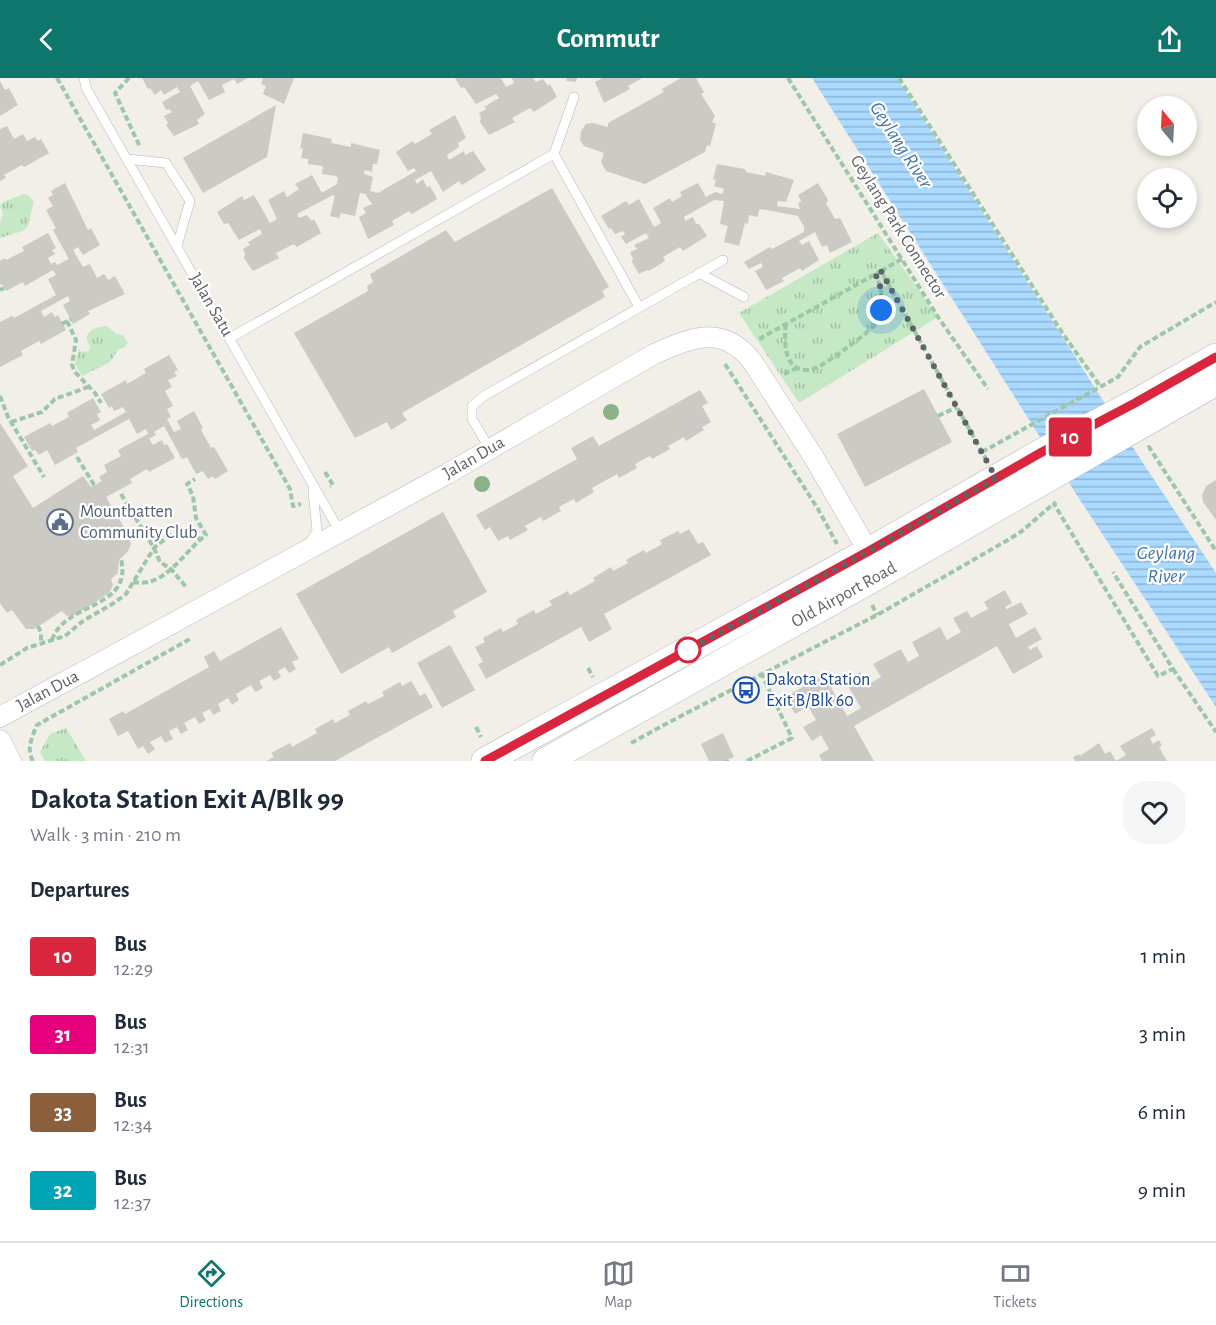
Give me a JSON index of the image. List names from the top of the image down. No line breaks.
{"streets":{"main road":["Old Airport Road"],"street":["Jalan Dua"],"lane":["Jalan Satu"],"path":["Geylang Park Connector"]},"crossings":[["Jalan Satu","Jalan Dua"],["Jalan Dua","Old Airport Road"]],"water":["Geylang River"],"places":{"public building":["Mountbatten Community Club"],"bus stop":["Dakota Station Exit B/Blk 60"]},"lines":["bus line 10"],"north":"top","page":{"header":"Commutr","on_map":"10","heading":[["Dakota Station Exit A/Blk 99","Walk · 3 min · 210 m"],"Departures"],"list":[{"mark":"10","name":"Bus","note":"12:29","value":"1 min"},{"mark":"31","name":"Bus","note":"12:31","value":"3 min"},{"mark":"33","name":"Bus","note":"12:34","value":"6 min"},{"mark":"32","name":"Bus","note":"12:37","value":"9 min"}],"tabs":["Directions","Map","Tickets"]}}
